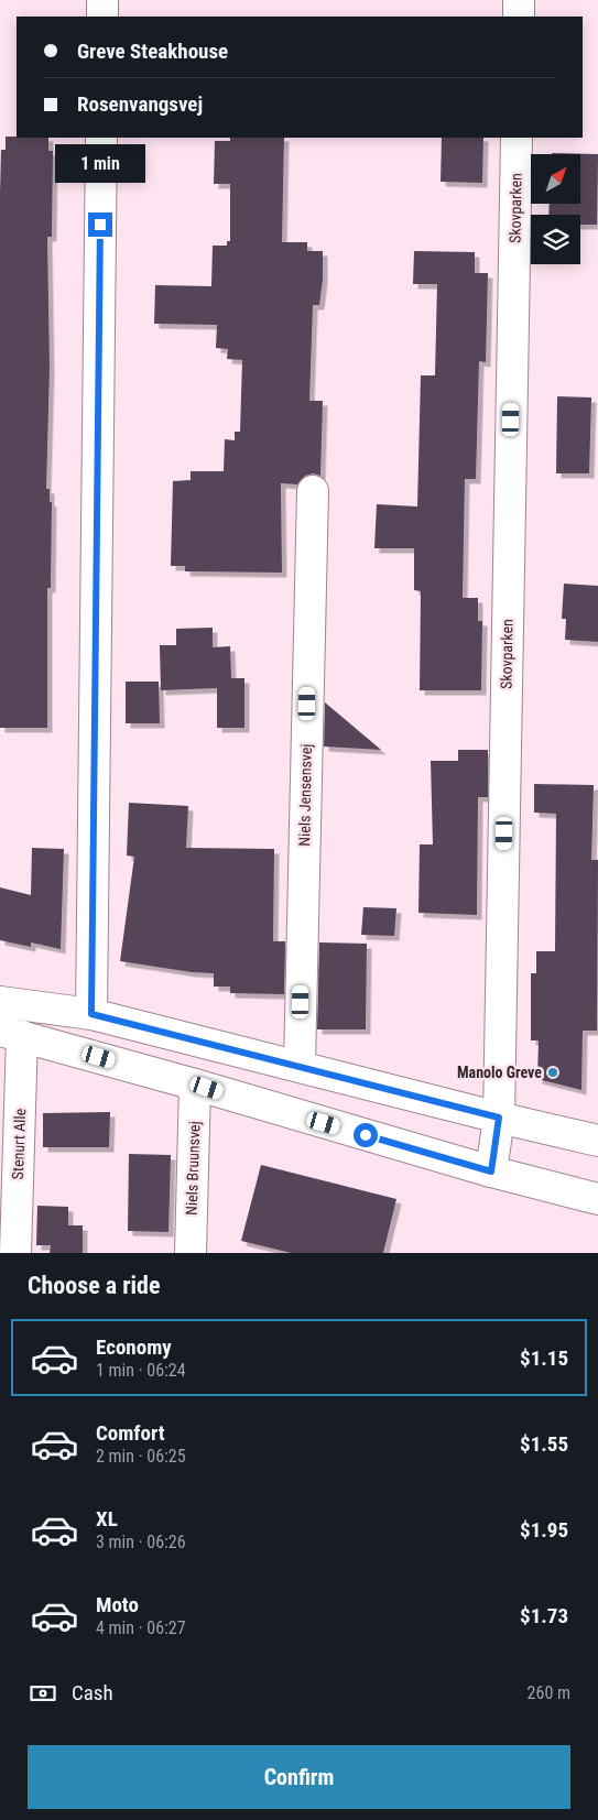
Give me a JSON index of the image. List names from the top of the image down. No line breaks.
{"streets":{"street":["Skovparken","Niels Jensensvej","Stenurt Alle","Niels Bruunsvej"]},"places":["Manolo Greve"],"north":"top right","page":{"banner":["Greve Steakhouse","Rosenvangsvej"],"bubble":"1 min","heading":"Choose a ride","list":[{"name":"Economy","note":"1 min · 06:24","value":"$1.15"},{"name":"Comfort","note":"2 min · 06:25","value":"$1.55"},{"name":"XL","note":"3 min · 06:26","value":"$1.95"},{"name":"Moto","note":"4 min · 06:27","value":"$1.73"}],"pay":["Cash","260 m"],"buttons":"Confirm"}}
